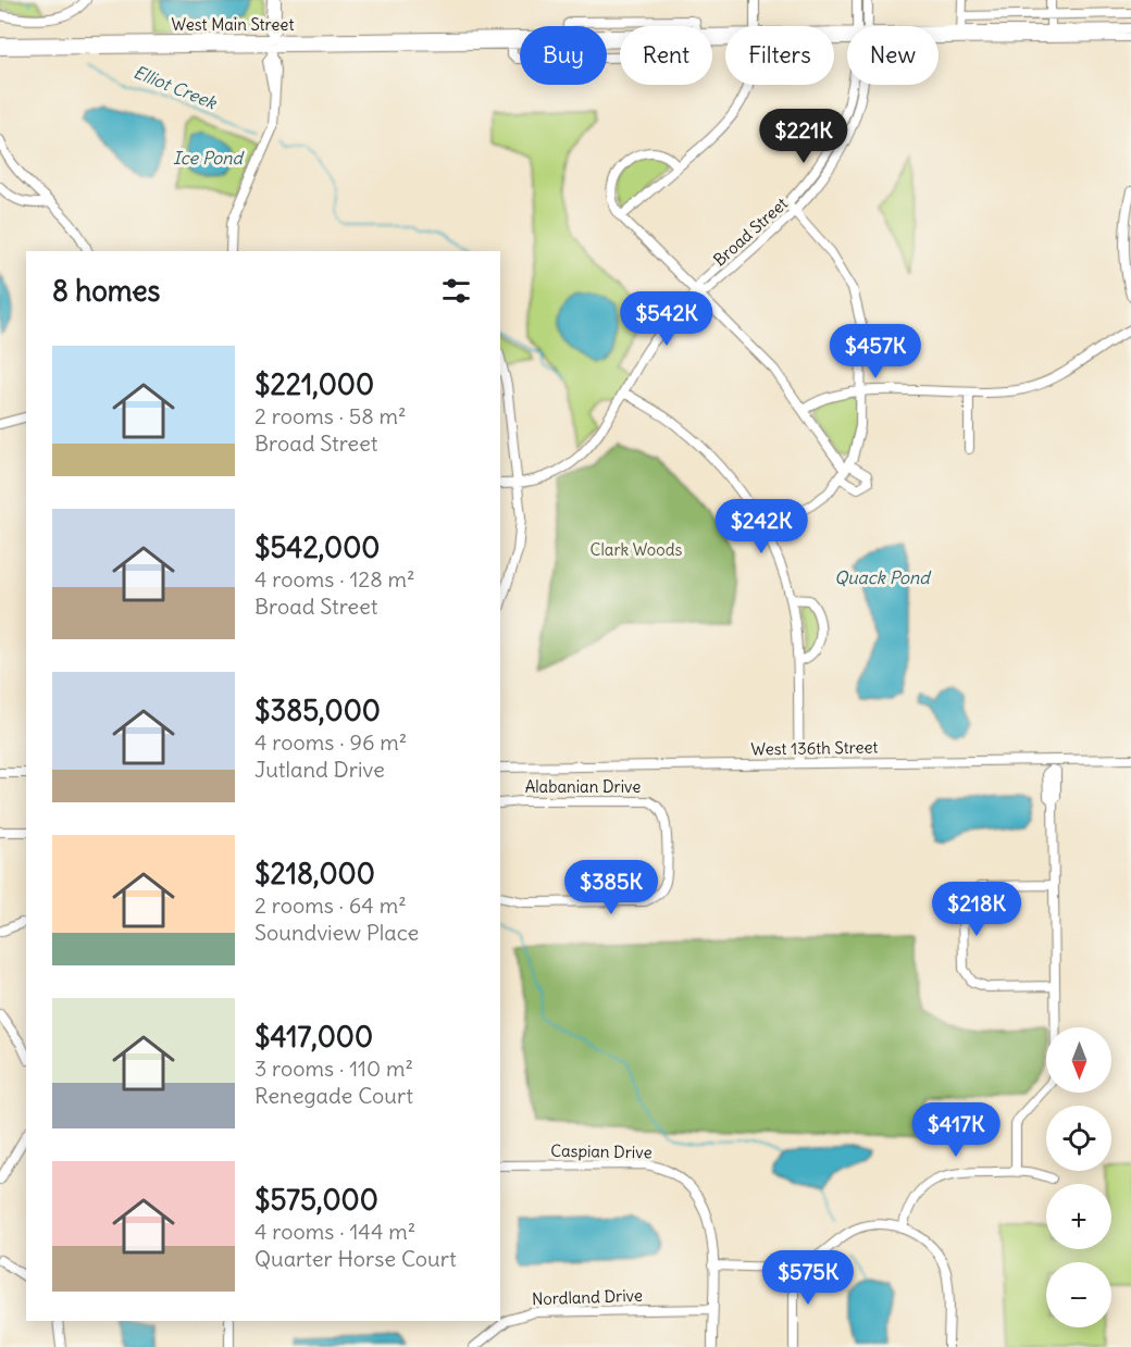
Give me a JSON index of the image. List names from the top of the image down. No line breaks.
{"streets":{"street":["West Main Street","Broad Street","West 136th Street","Alabanian Drive","Caspian Drive","Nordland Drive"]},"crossings":[["Caspian Drive","Nordland Drive"]],"water":["Elliot Creek","Ice Pond","Quack Pond"],"parks":["Clark Woods"],"north":"bottom","page":{"chip":["Buy","Rent","Filters","New"],"price":["$221K","$542K","$457K","$242K","$385K","$218K","$417K","$575K"],"heading":"8 homes","list":[{"name":"$221,000","note":"2 rooms · 58 m² · Broad Street"},{"name":"$542,000","note":"4 rooms · 128 m² · Broad Street"},{"name":"$385,000","note":"4 rooms · 96 m² · Jutland Drive"},{"name":"$218,000","note":"2 rooms · 64 m² · Soundview Place"},{"name":"$417,000","note":"3 rooms · 110 m² · Renegade Court"},{"name":"$575,000","note":"4 rooms · 144 m² · Quarter Horse Court"}],"map_buttons":["+","−"]}}
